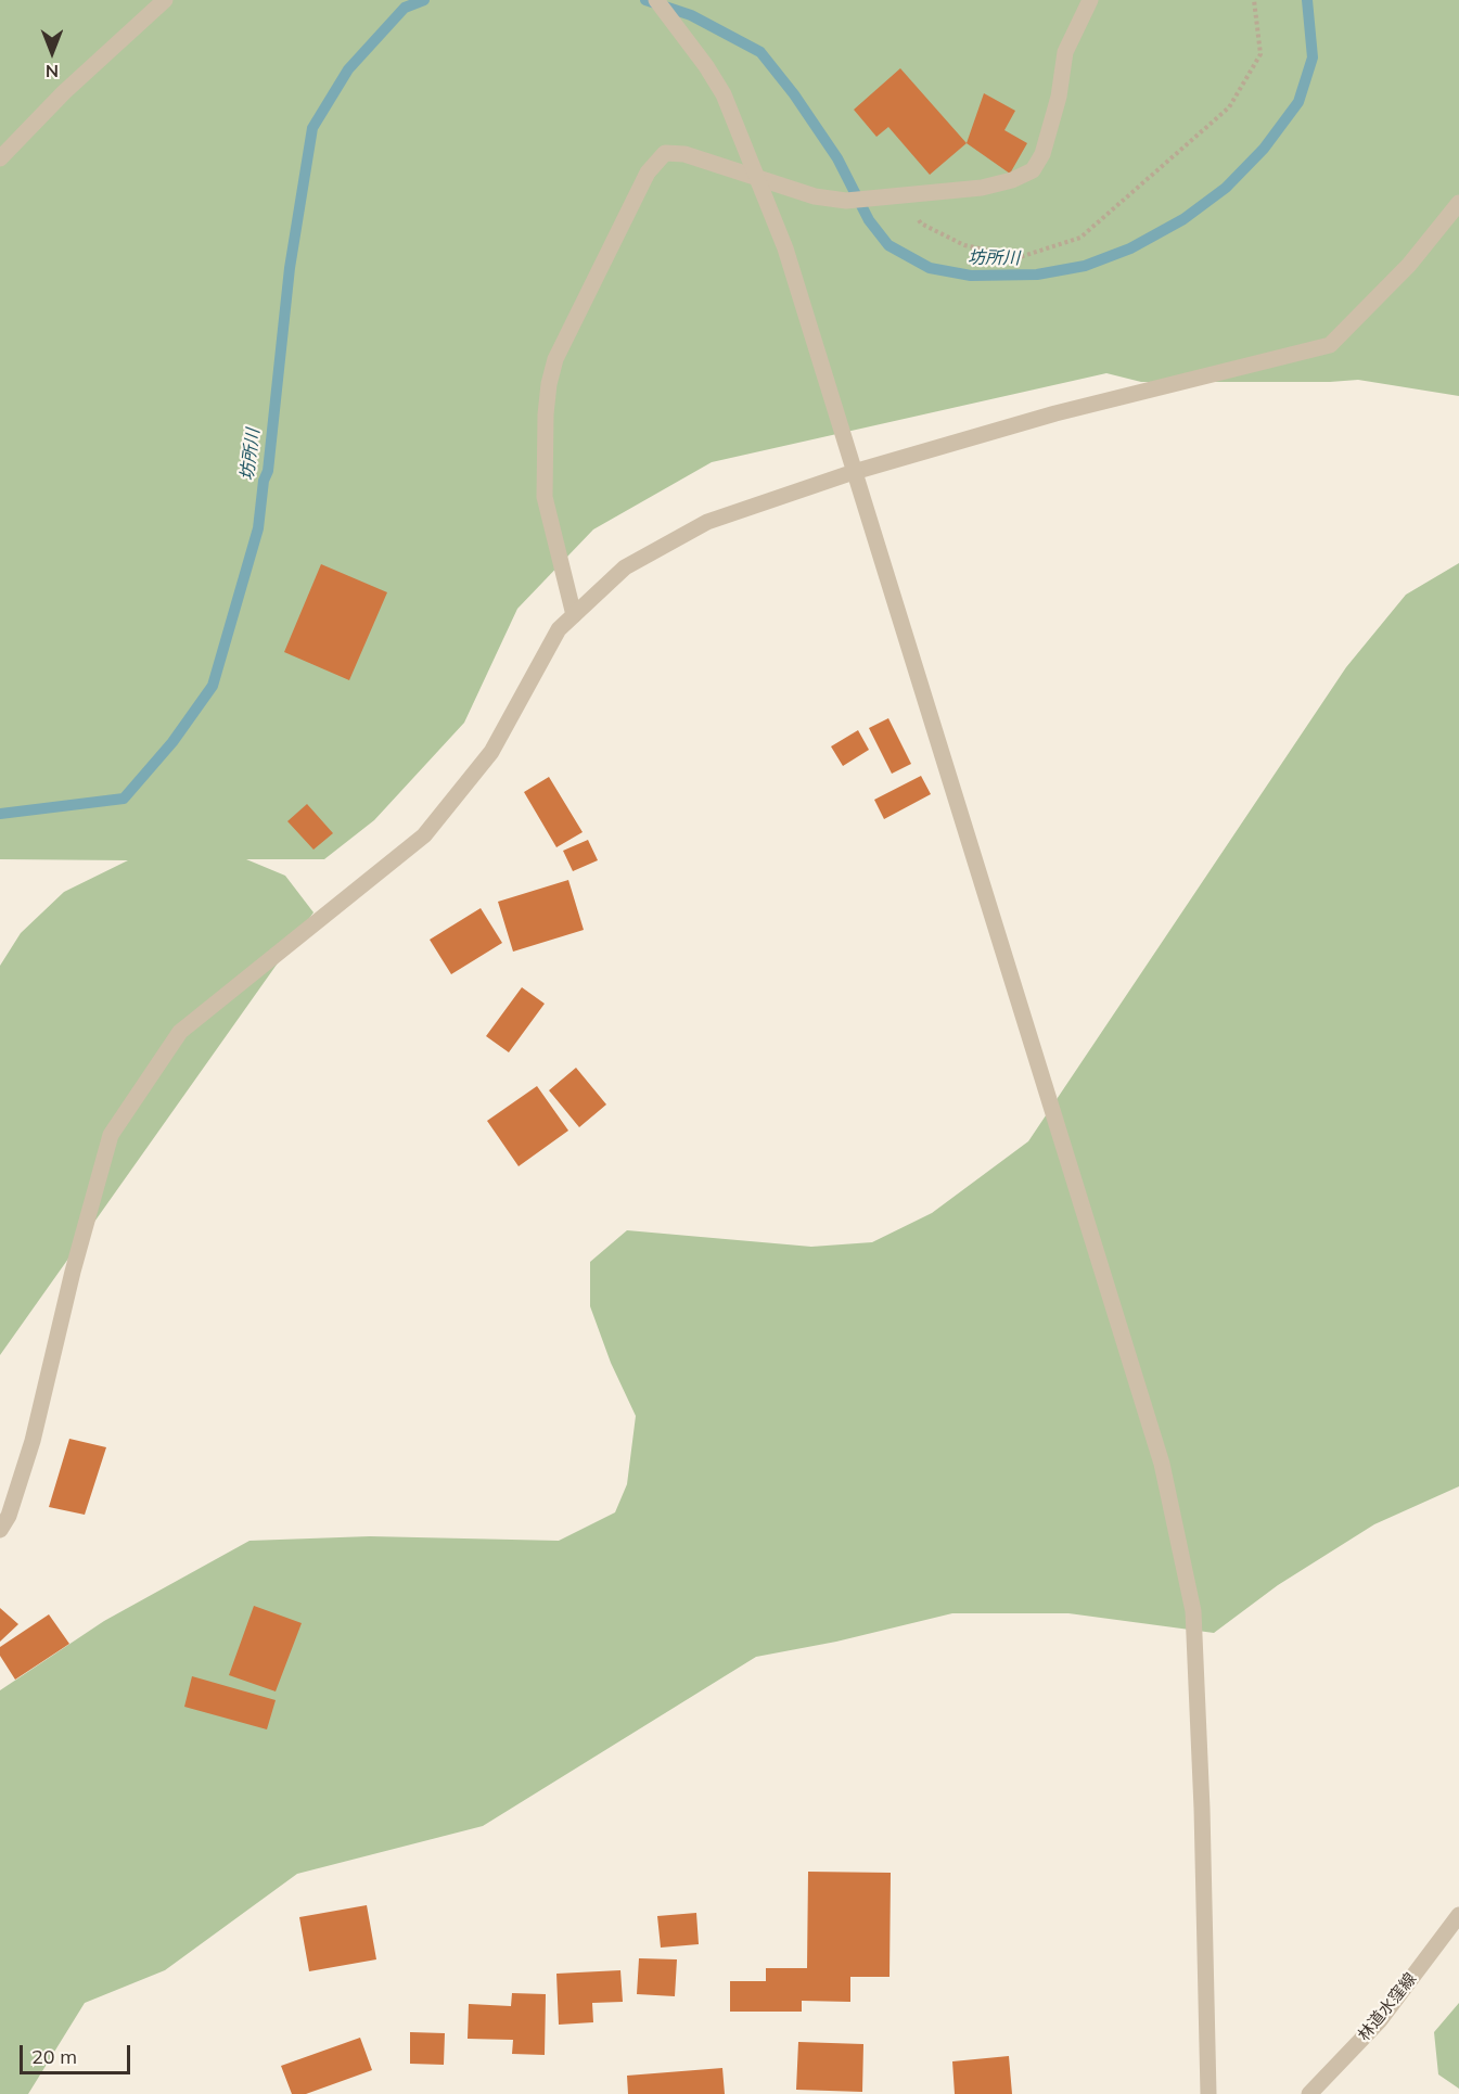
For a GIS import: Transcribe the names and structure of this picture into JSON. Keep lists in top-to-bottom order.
{
  "streets": {
    "street": ["林道水窪線"]
  },
  "water": ["坊所川"],
  "scale_bar": "20 m",
  "north": "bottom"
}
